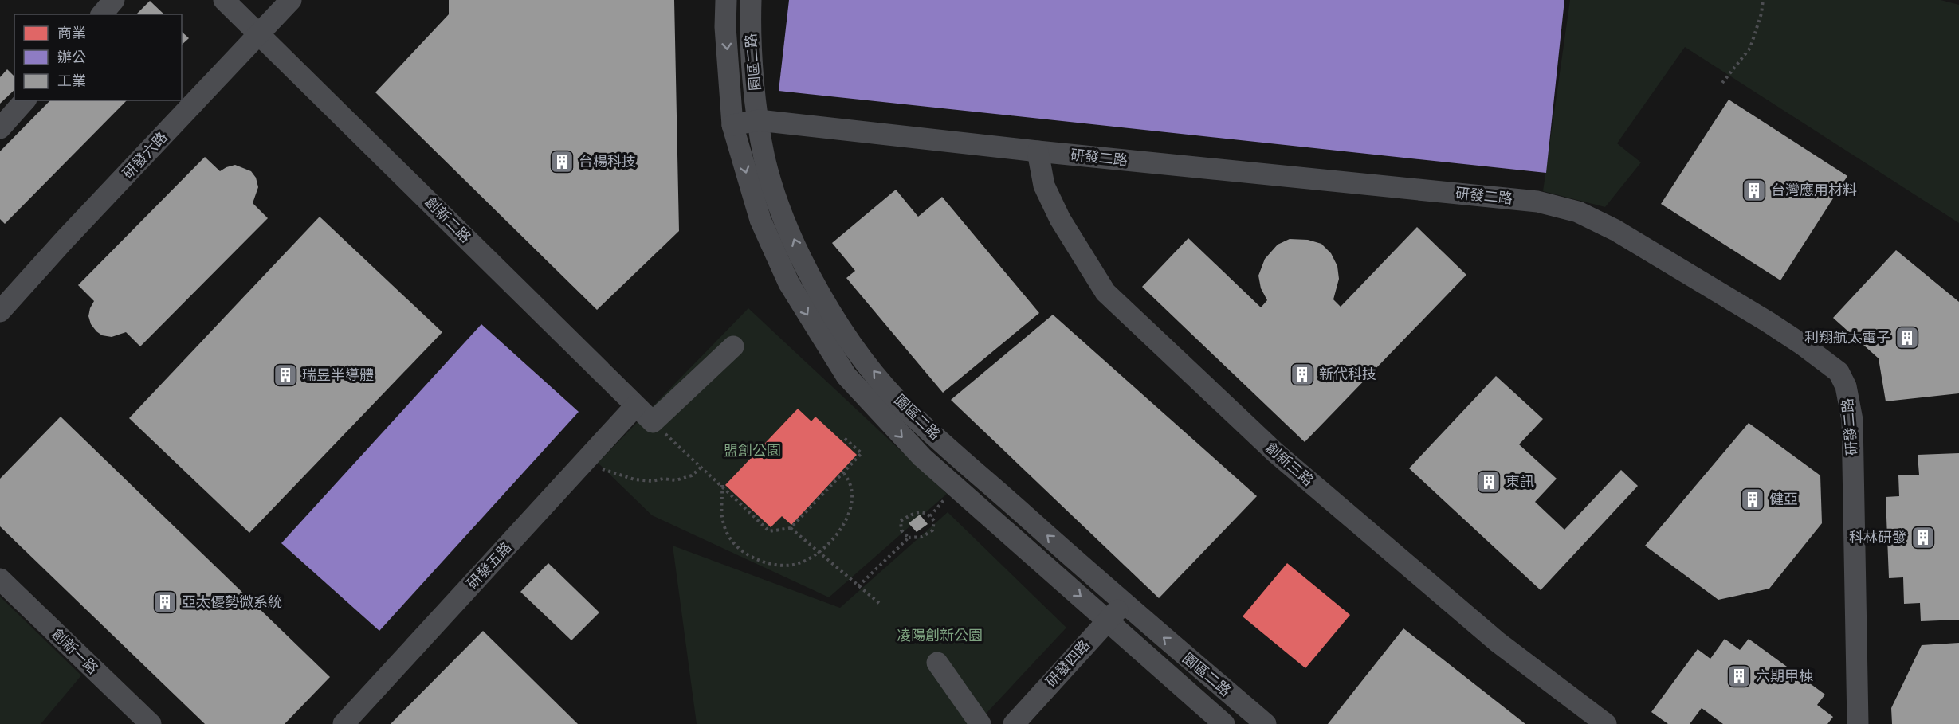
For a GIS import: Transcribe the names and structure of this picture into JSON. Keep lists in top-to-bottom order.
{
  "streets": {
    "street": [
      "園區二路",
      "研發六路",
      "研發二路",
      "創新二路",
      "創新三路",
      "研發五路",
      "創新一路",
      "研發四路"
    ]
  },
  "crossings": [
    ["園區二路", "研發二路"],
    ["園區二路", "研發四路"],
    ["研發六路", "創新二路"],
    ["研發二路", "創新三路"],
    ["創新二路", "研發五路"]
  ],
  "parks": ["盟創公園", "凌陽創新公園"],
  "places": {
    "building": [
      "台楊科技",
      "台灣應用材料",
      "利翔航太電子",
      "新代科技",
      "瑞昱半導體",
      "東訊",
      "健亞",
      "科林研發",
      "亞太優勢微系統",
      "六期甲棟"
    ]
  },
  "legend": ["商業", "辦公", "工業"]
}
